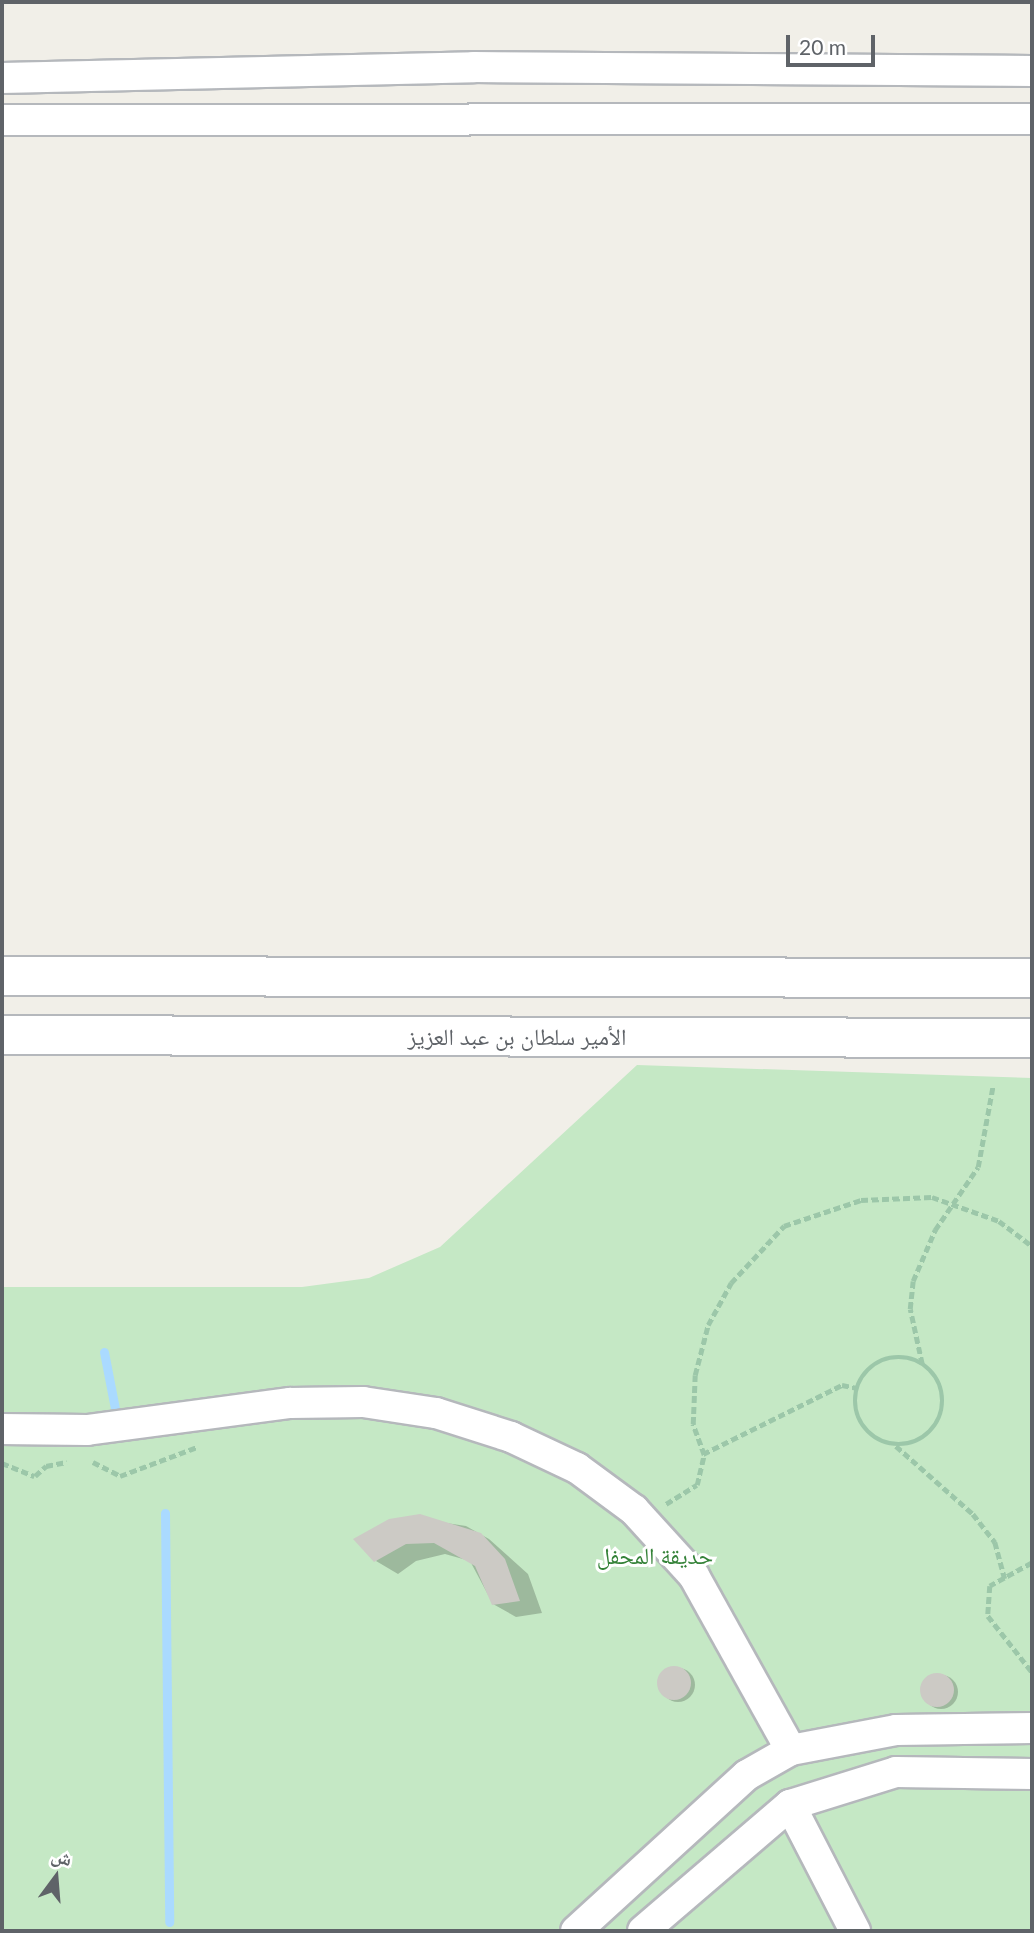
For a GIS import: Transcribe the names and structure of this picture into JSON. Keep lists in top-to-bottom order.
{
  "streets": {
    "street": ["الأمير سلطان بن عبد العزيز"]
  },
  "parks": ["حديقة المحفل"],
  "scale_bar": "20 m",
  "north": "top"
}
